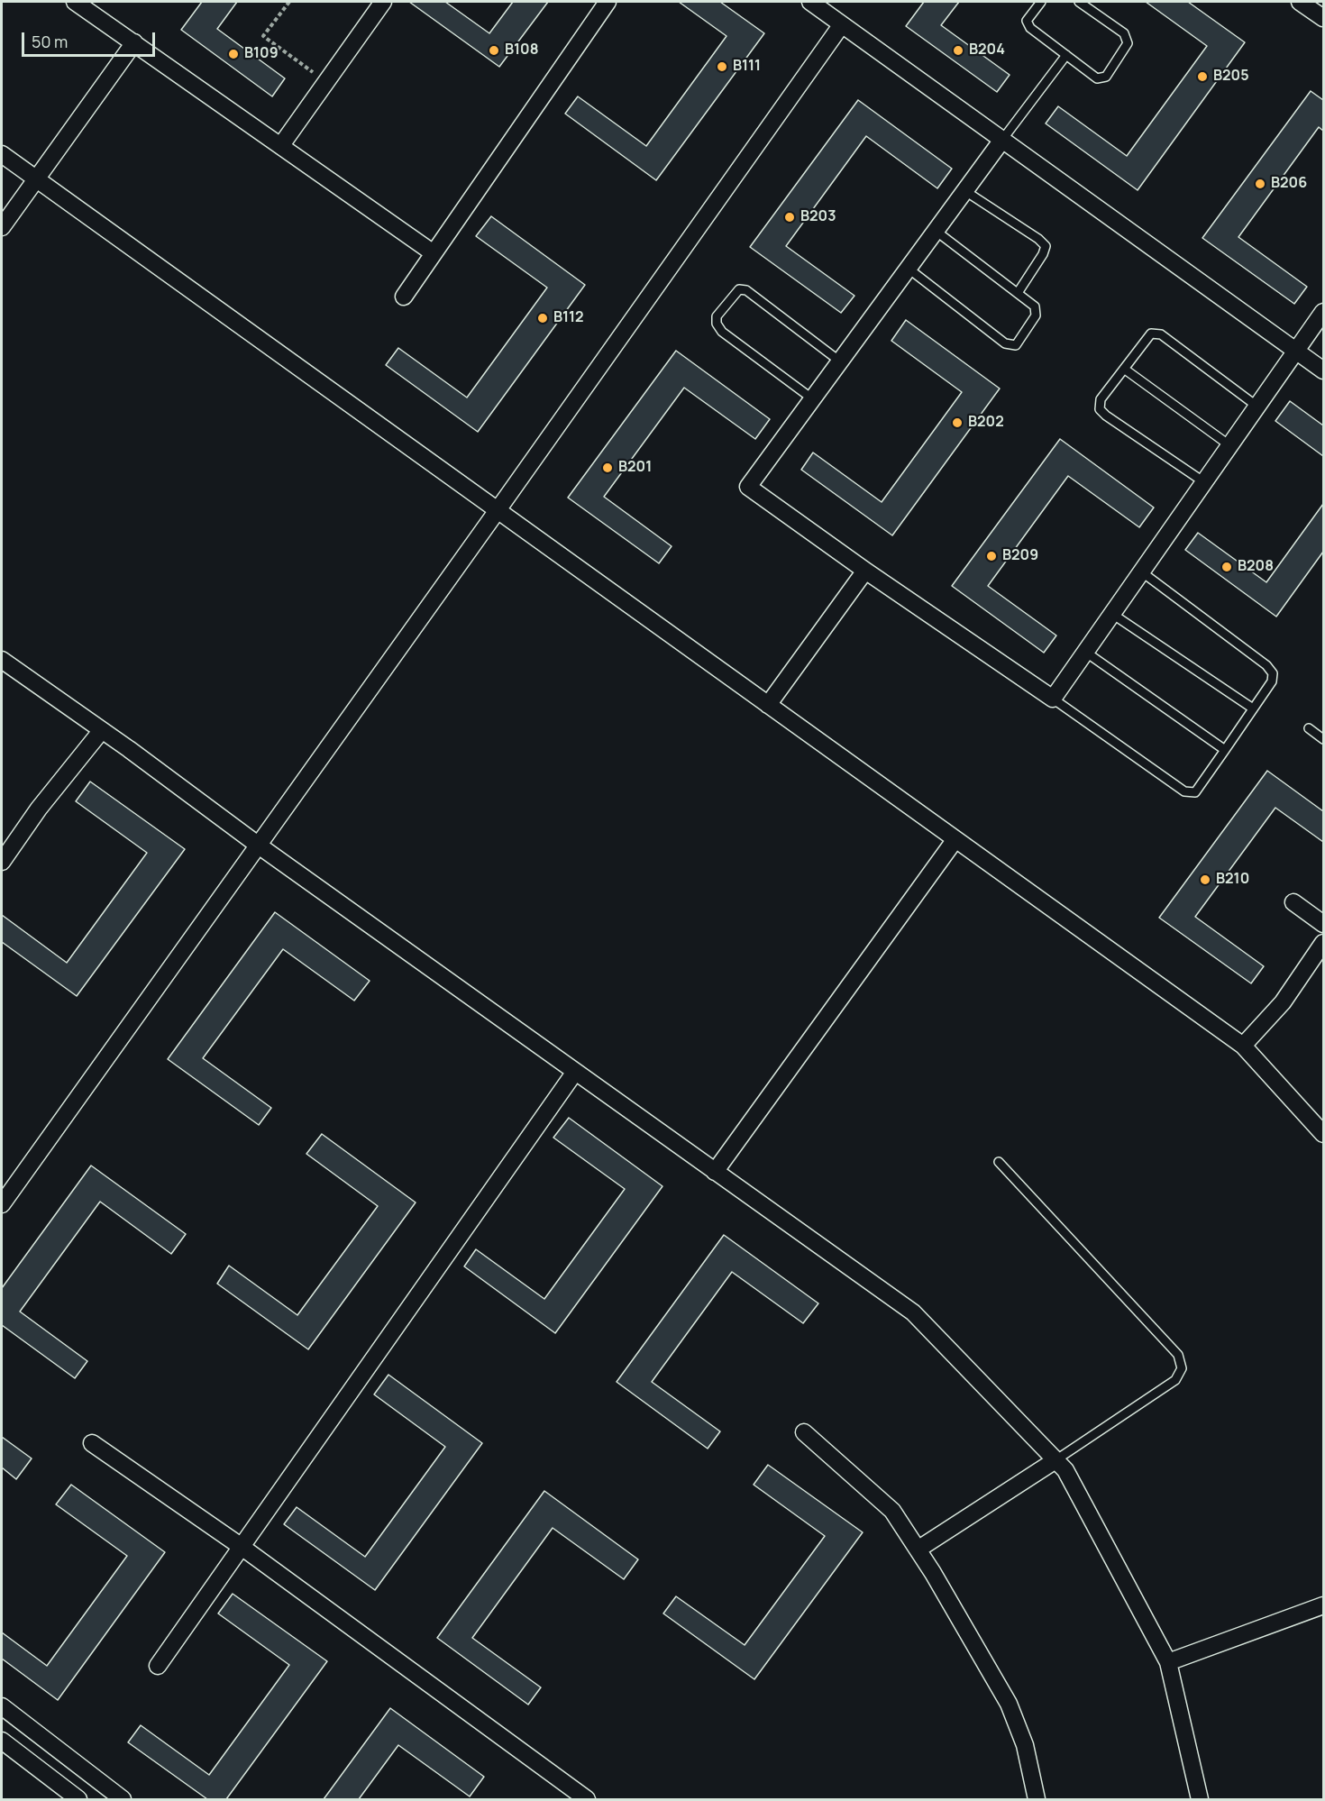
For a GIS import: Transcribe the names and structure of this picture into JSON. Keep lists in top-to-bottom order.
{
  "places": [
    "B108",
    "B204",
    "B109",
    "B111",
    "B205",
    "B206",
    "B203",
    "B112",
    "B202",
    "B201",
    "B209",
    "B208",
    "B210"
  ],
  "scale_bar": "50 m"
}
